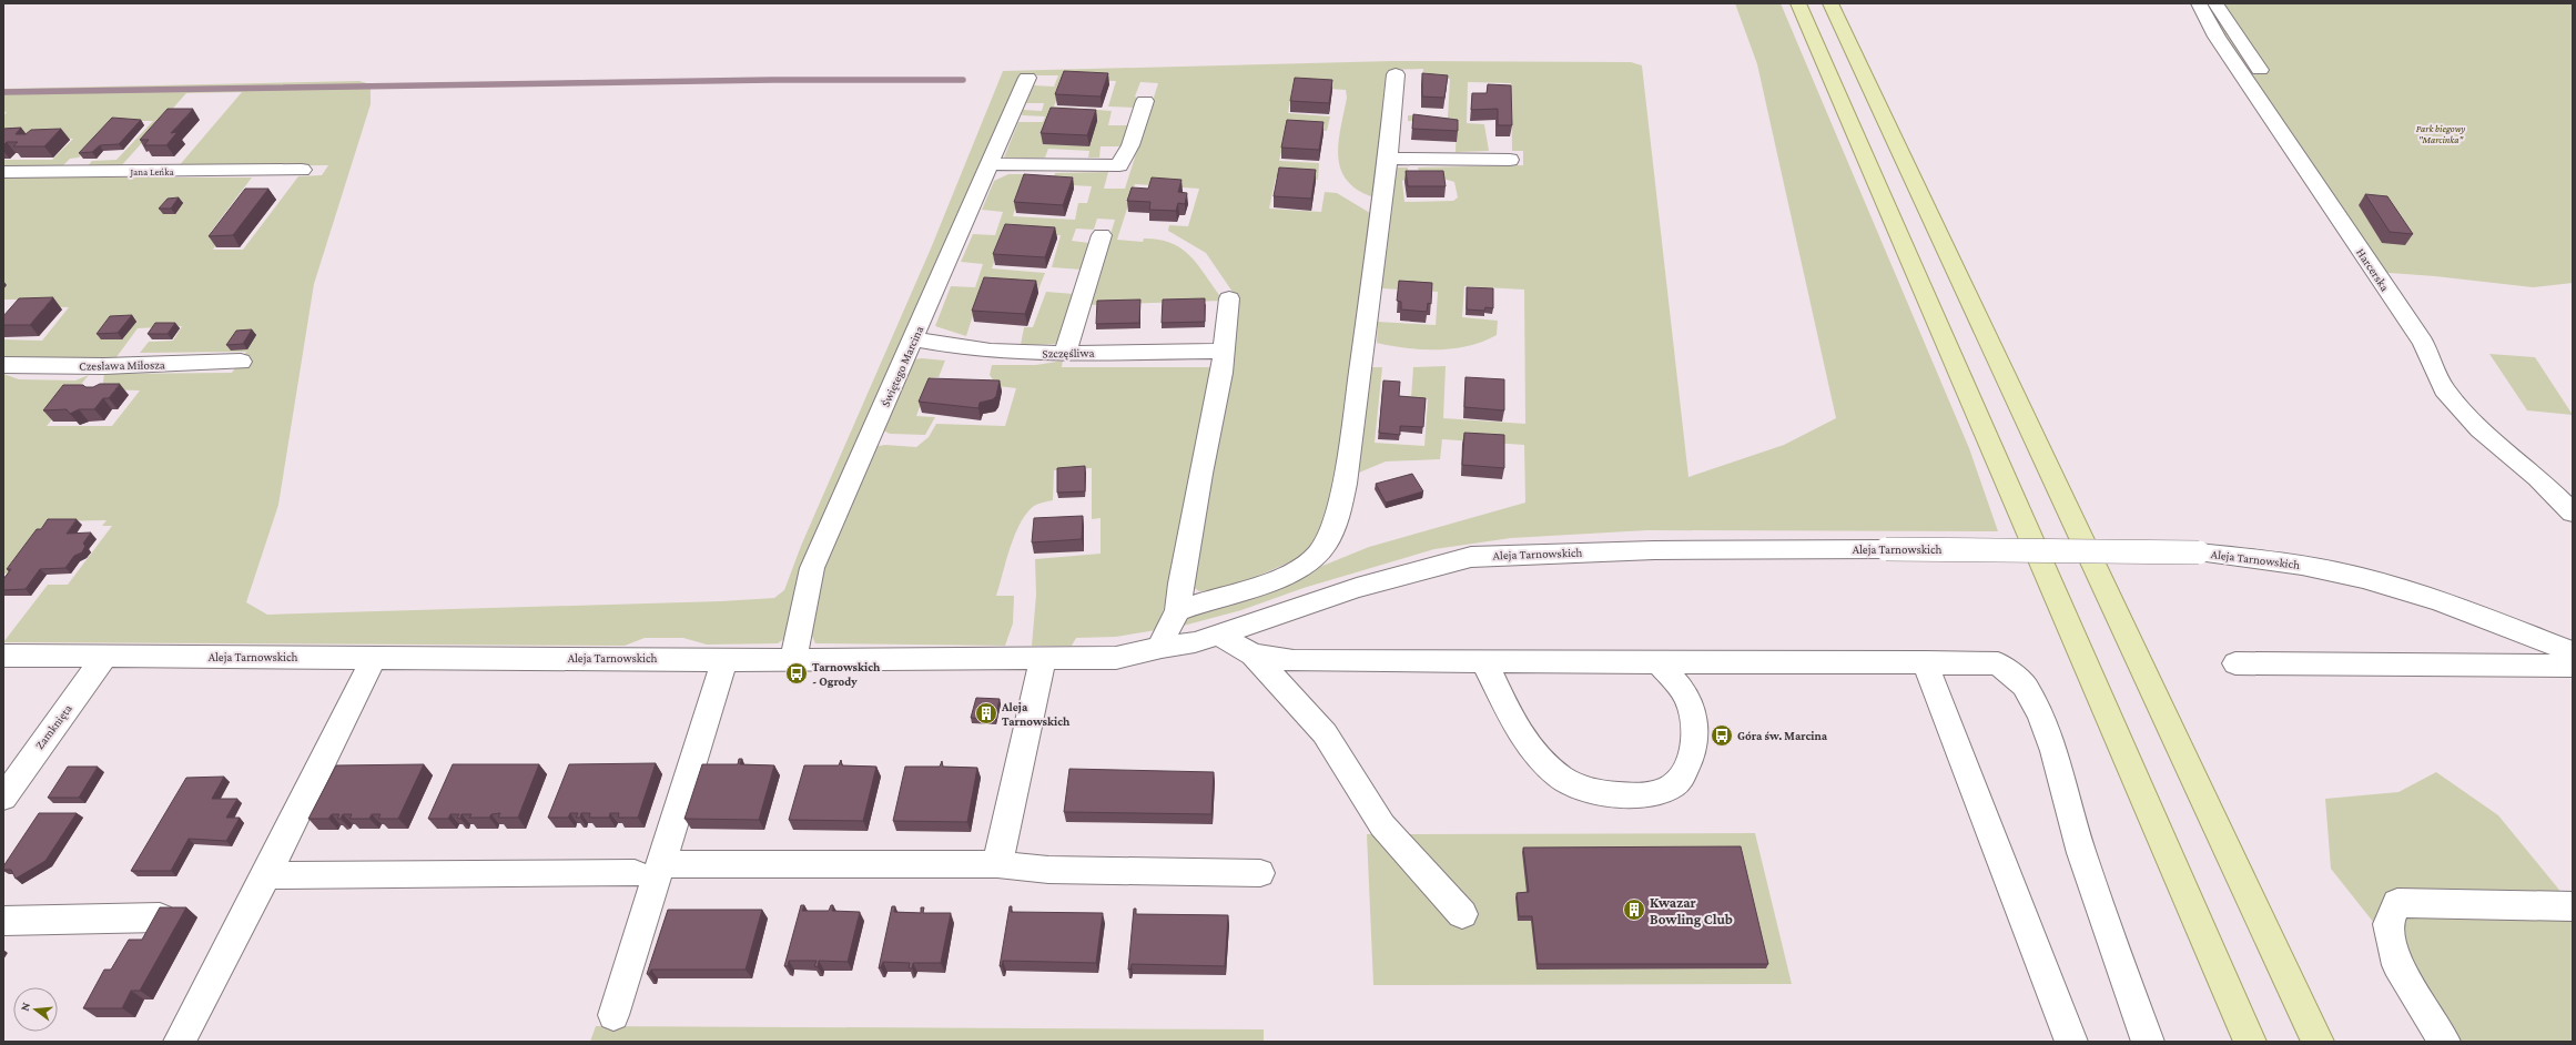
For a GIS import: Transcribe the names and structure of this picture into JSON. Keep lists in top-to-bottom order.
{
  "streets": {
    "street": [
      "Jana Leńka",
      "Harcerska",
      "Szczęśliwa",
      "Czesława Miłosza",
      "Świętego Marcina",
      "Aleja Tarnowskich",
      "Zamknięta"
    ]
  },
  "crossings": [
    ["Szczęśliwa", "Świętego Marcina"],
    ["Świętego Marcina", "Aleja Tarnowskich"],
    ["Aleja Tarnowskich", "Zamknięta"]
  ],
  "parks": ["Park biegowy \"Marcinka\""],
  "places": {
    "bus stop": ["Tarnowskich - Ogrody", "Góra św. Marcina"],
    "building": ["Aleja Tarnowskich", "Kwazar Bowling Club"]
  },
  "north": "left"
}
